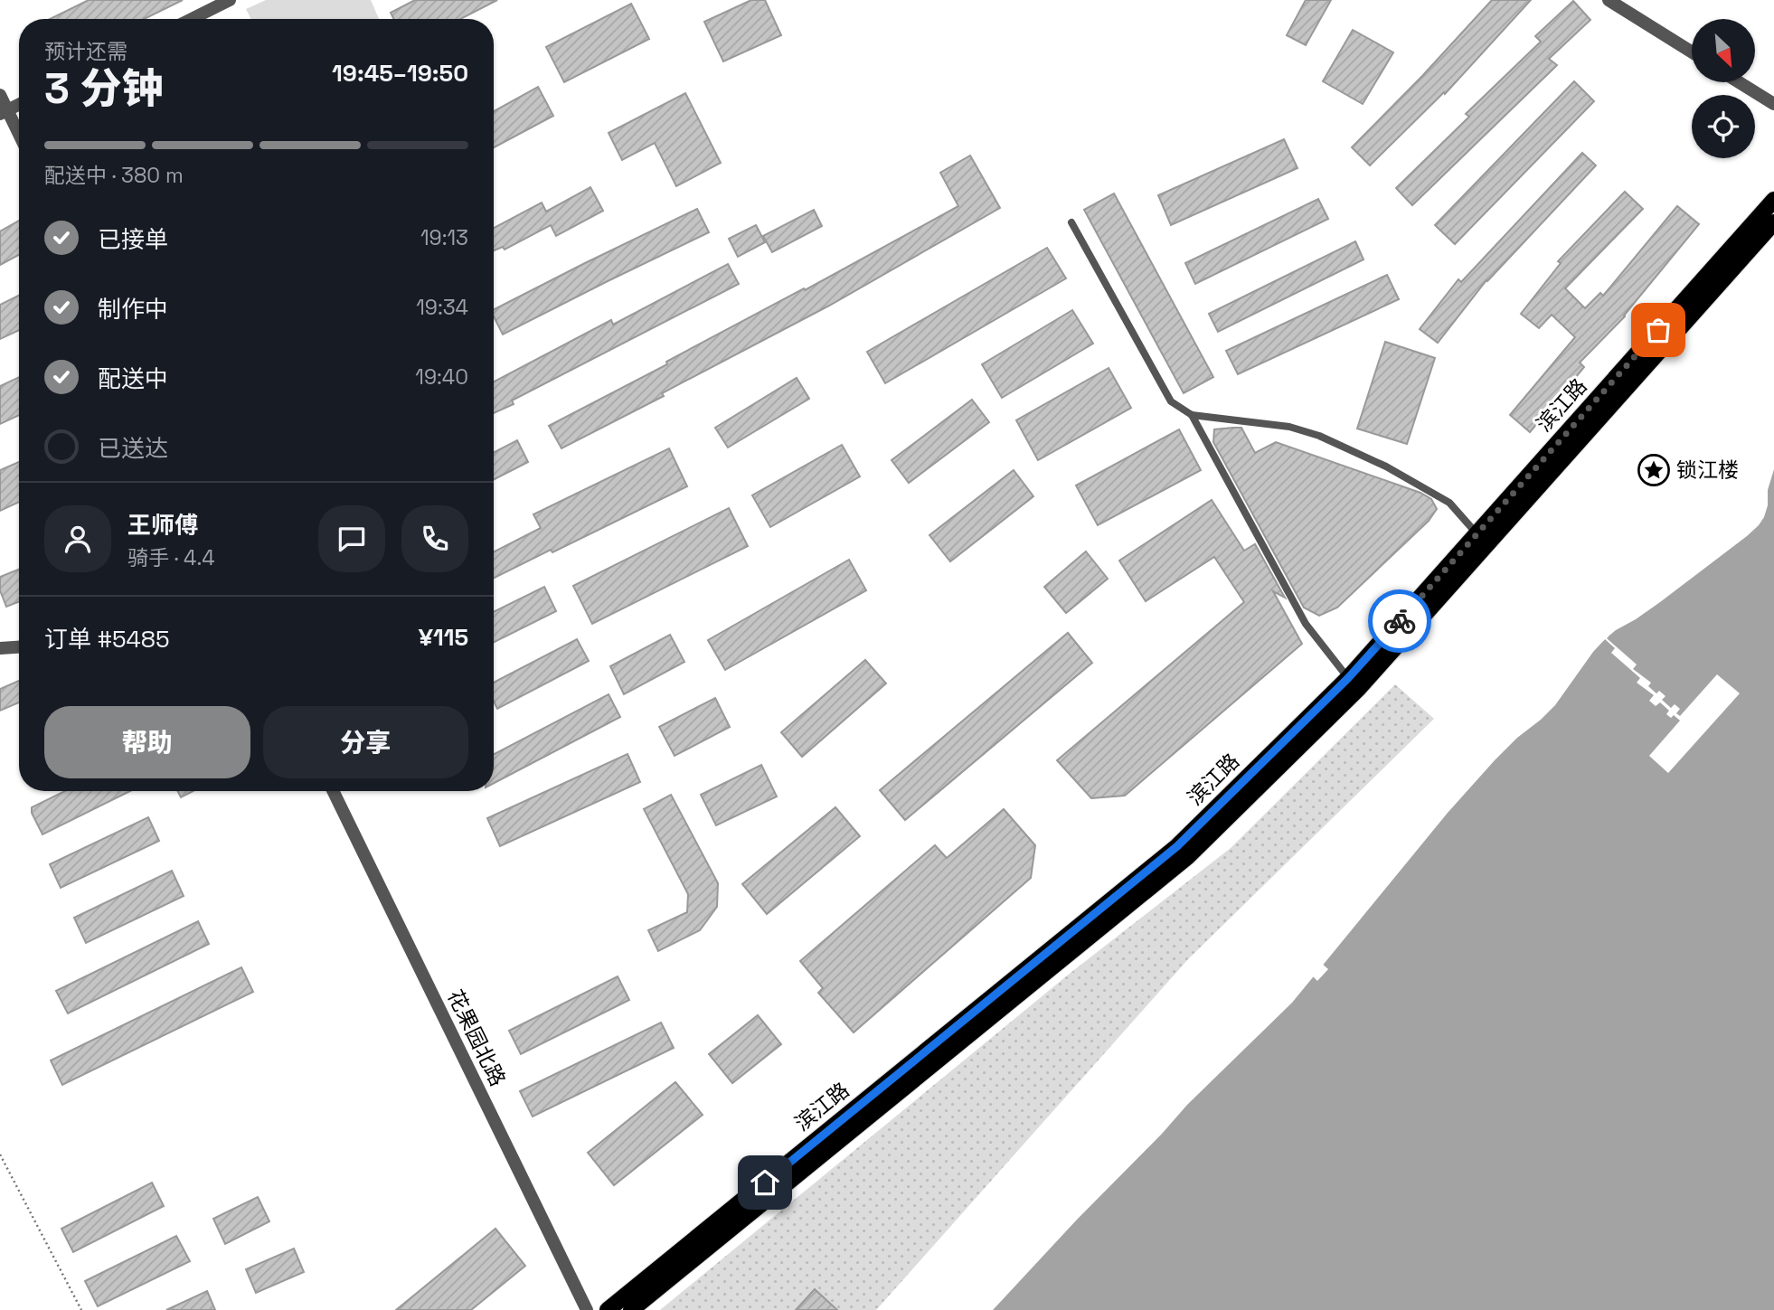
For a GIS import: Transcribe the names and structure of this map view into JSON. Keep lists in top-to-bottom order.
{
  "streets": {
    "main road": ["滨江路"],
    "street": ["花果园北路"]
  },
  "places": {
    "place": ["锁江楼"]
  },
  "north": "bottom right",
  "page": {
    "heading": ["3 分钟", "预计还需", "19:45–19:50"],
    "panel": [
      "王师傅",
      "骑手 · 4.4",
      "订单 #5485",
      "¥115"
    ],
    "bar": "配送中 · 380 m",
    "list": [
      ["已接单", "19:13"],
      ["制作中", "19:34"],
      ["配送中", "19:40"],
      "已送达"
    ],
    "buttons": ["帮助", "分享"]
  }
}
